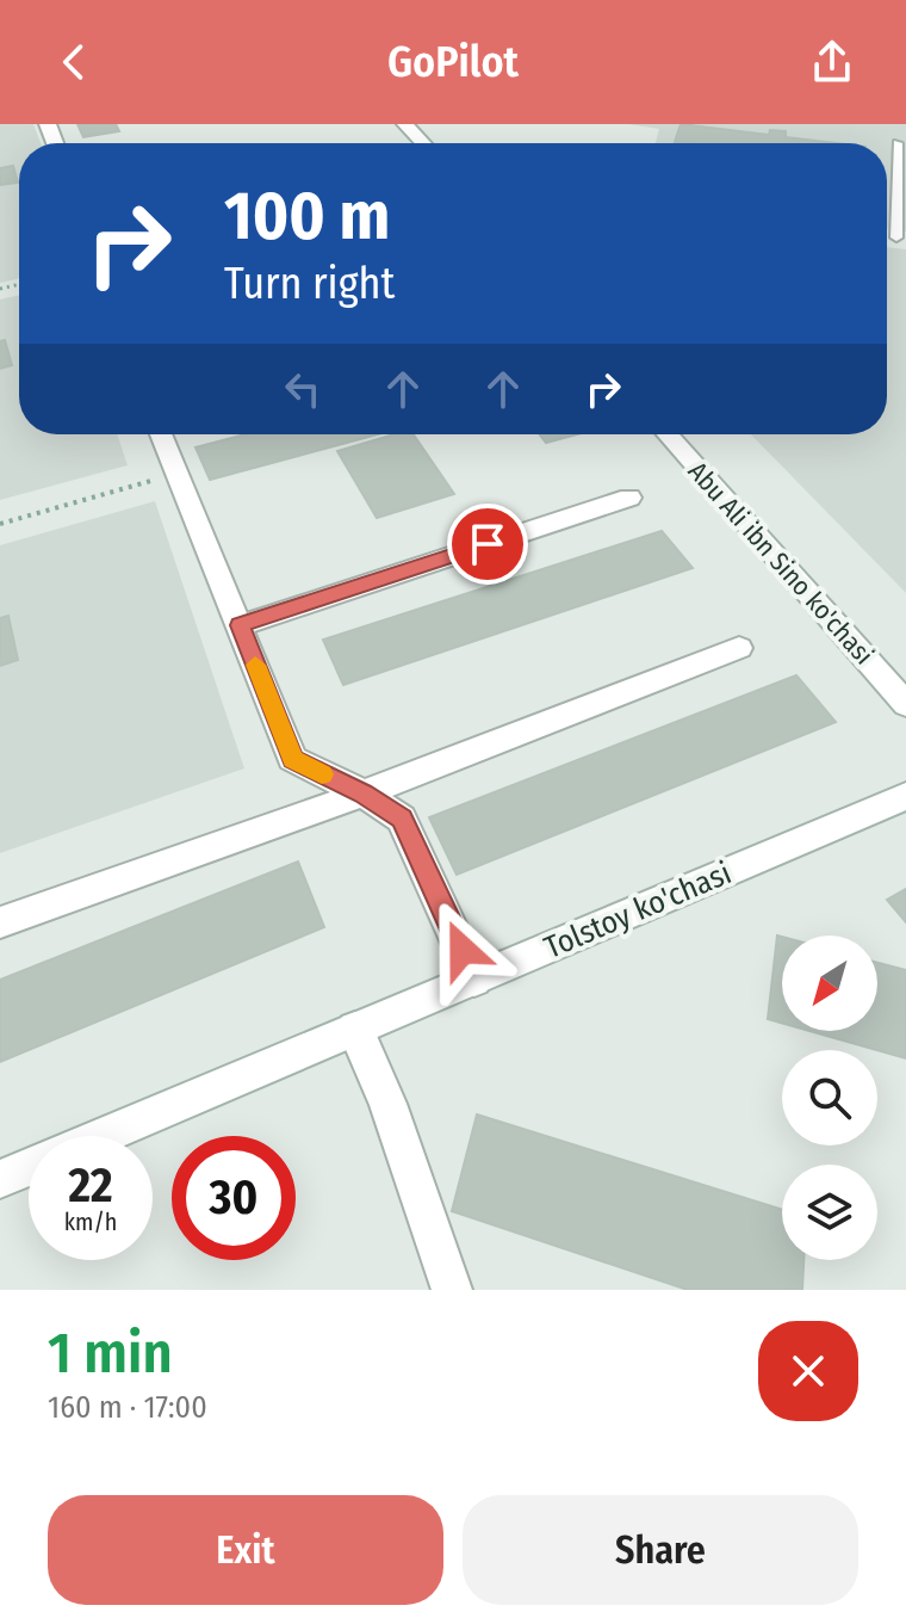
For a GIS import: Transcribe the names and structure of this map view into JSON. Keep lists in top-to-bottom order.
{
  "streets": {
    "street": ["Abu Ali ibn Sino ko'chasi", "Tolstoy ko'chasi"]
  },
  "north": "bottom left",
  "page": {
    "header": "GoPilot",
    "turn": ["100 m", "Turn right"],
    "speed": "22 km/h",
    "limit": "30",
    "heading": ["1 min", "160 m · 17:00"],
    "buttons": ["Exit", "Share"]
  }
}
